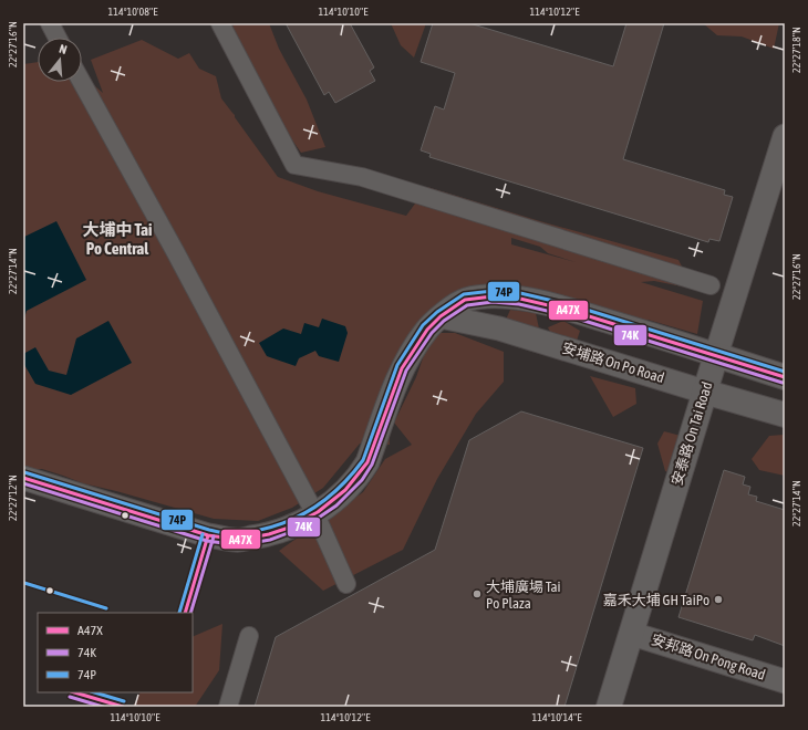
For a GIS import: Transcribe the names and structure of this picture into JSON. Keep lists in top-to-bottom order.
{
  "streets": {
    "street": ["安埔路 On Po Road", "安泰路 On Tai Road", "安邦路 On Pong Road"]
  },
  "crossings": [
    ["安埔路 On Po Road", "安泰路 On Tai Road"],
    ["安泰路 On Tai Road", "安邦路 On Pong Road"]
  ],
  "districts": ["大埔中 Tai Po Central"],
  "places": ["大埔廣場 Tai Po Plaza", "嘉禾大埔 GH TaiPo"],
  "lines": ["transit line 74P", "transit line A47X", "transit line 74K"],
  "legend": ["A47X", "74K", "74P"],
  "north": "top",
  "coordinates": [
    "114°10'08\"E",
    "114°10'10\"E",
    "114°10'12\"E",
    "22°27'16\"N",
    "22°27'18\"N",
    "22°27'14\"N",
    "22°27'12\"N",
    "114°10'14\"E"
  ]
}
